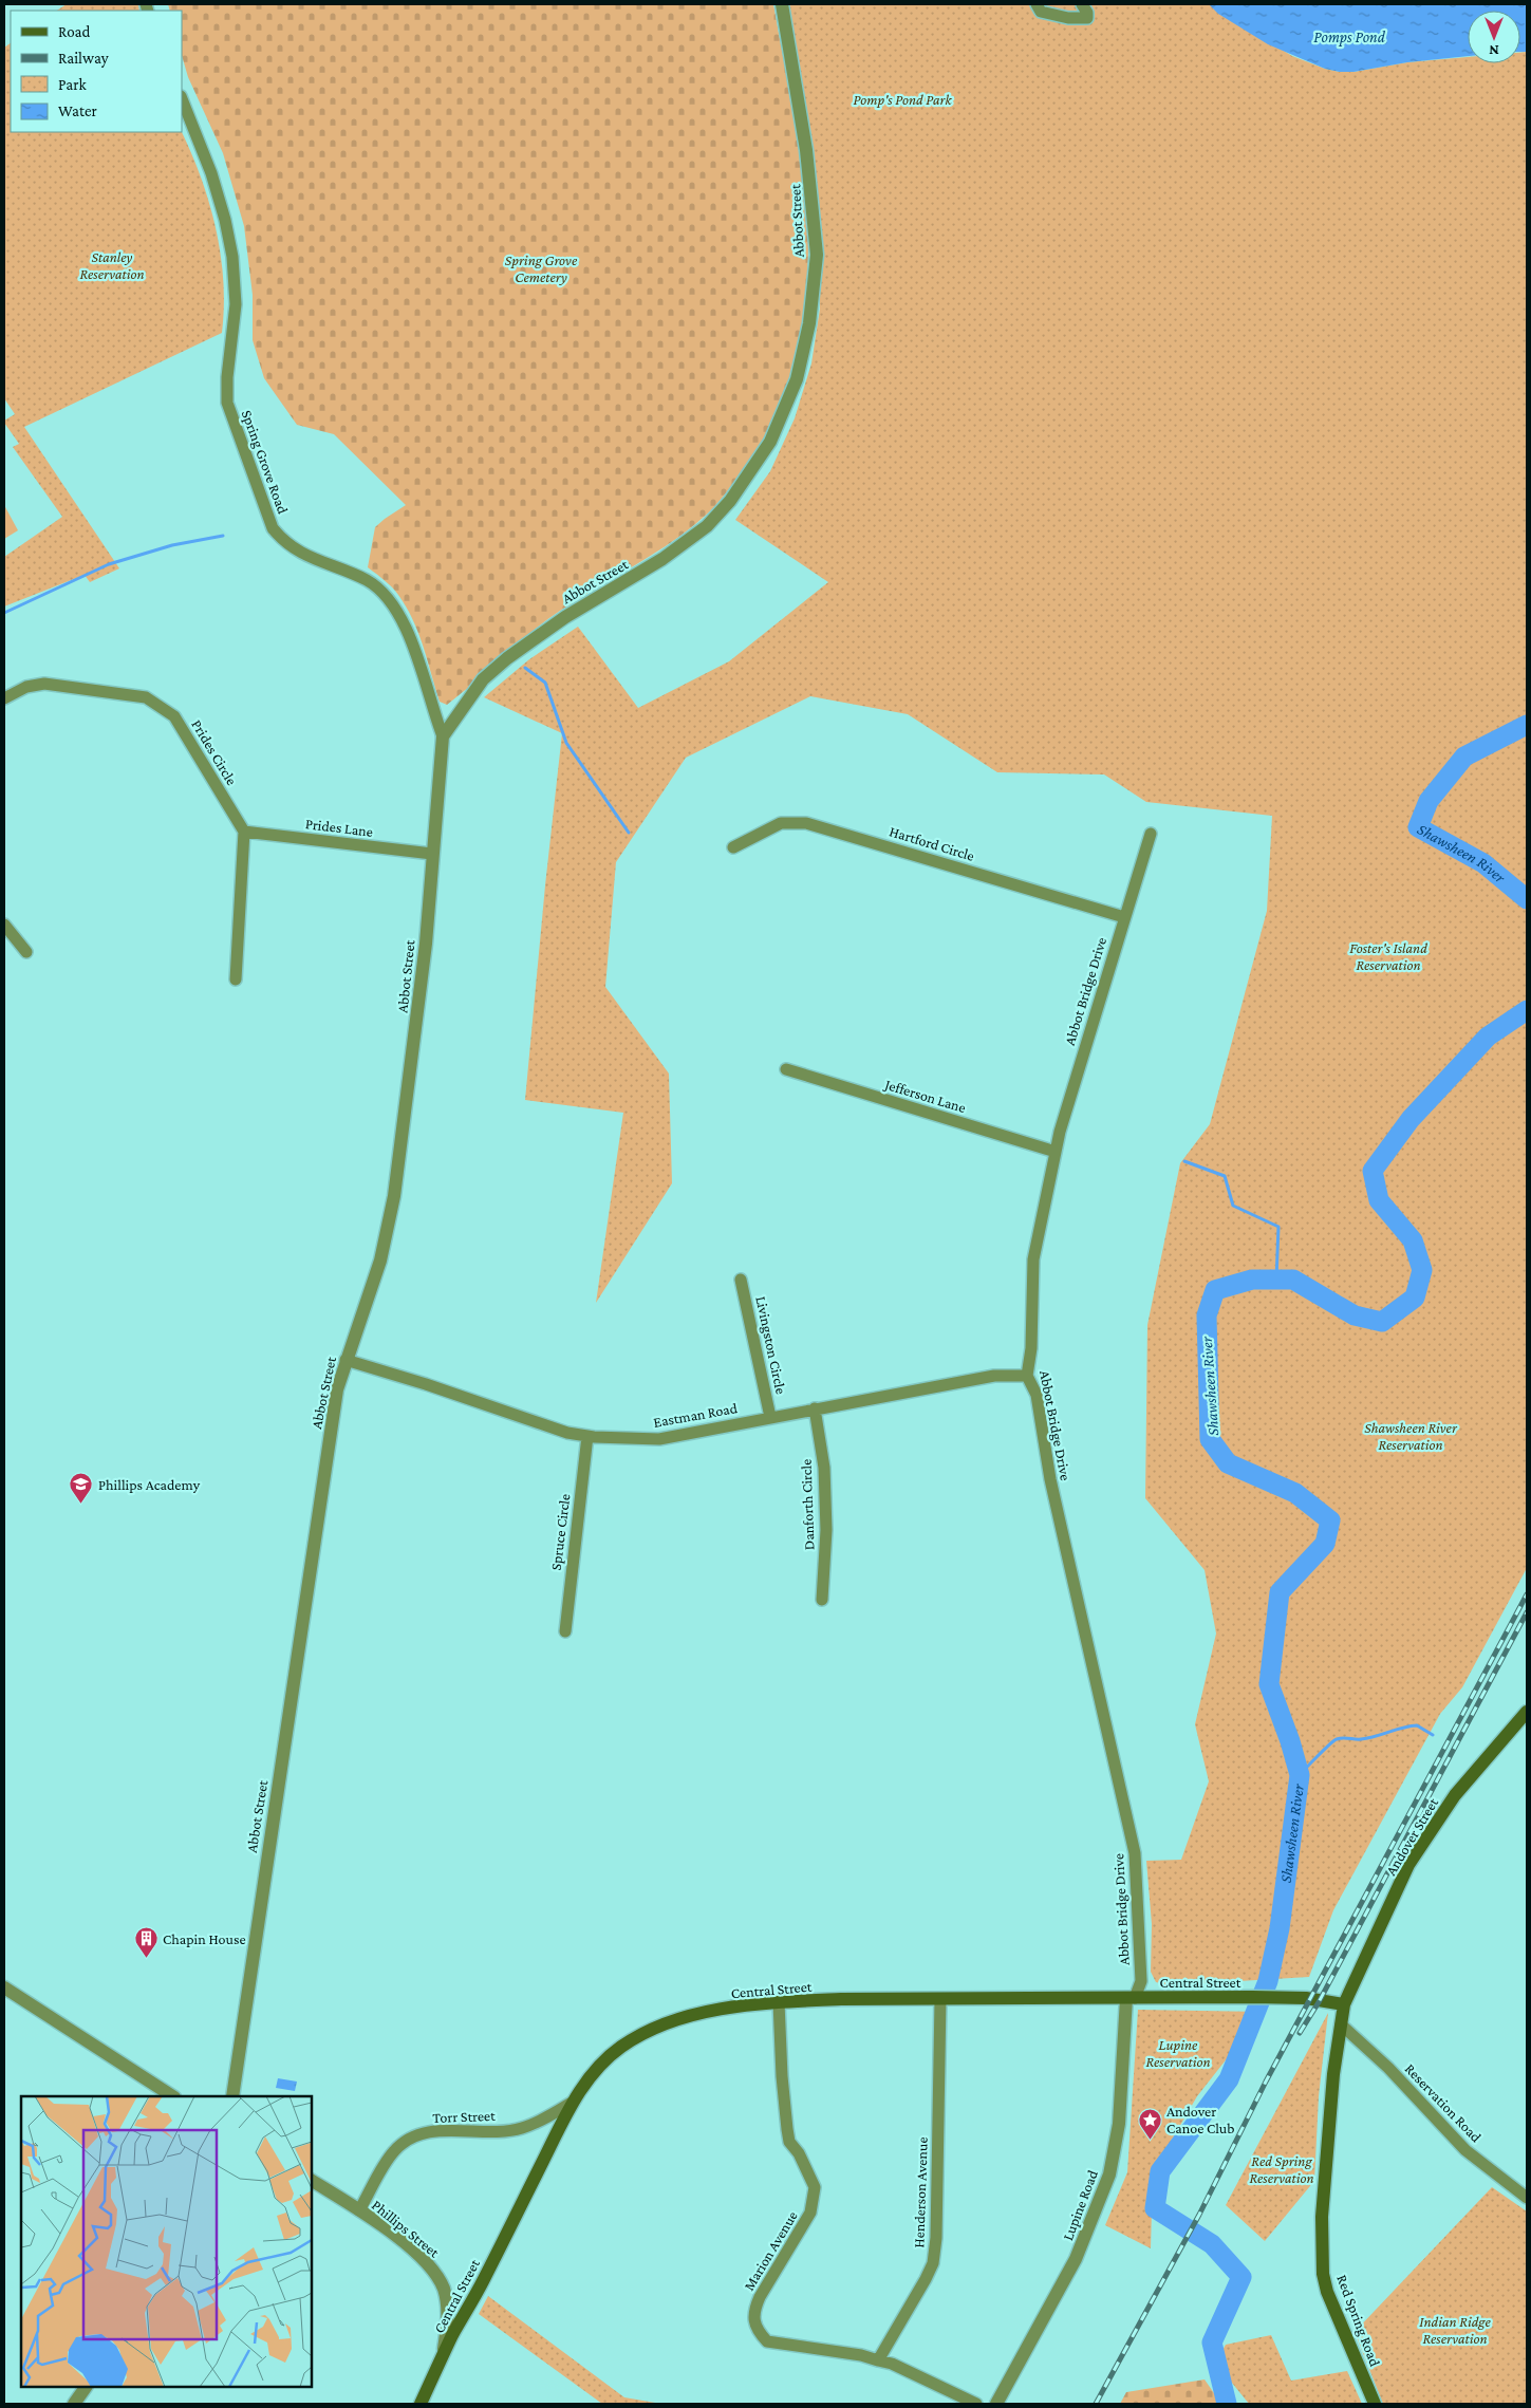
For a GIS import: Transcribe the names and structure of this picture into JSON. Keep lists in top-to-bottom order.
{
  "streets": {
    "main road": ["Andover Street", "Central Street", "Red Spring Road"],
    "street": [
      "Abbot Street",
      "Spring Grove Road",
      "Prides Circle",
      "Prides Lane",
      "Hartford Circle",
      "Abbot Bridge Drive",
      "Jefferson Lane",
      "Livingston Circle",
      "Eastman Road",
      "Danforth Circle",
      "Spruce Circle",
      "Reservation Road",
      "Torr Street",
      "Henderson Avenue",
      "Lupine Road",
      "Phillips Street",
      "Marion Avenue"
    ]
  },
  "crossings": [
    ["Abbot Street", "Spring Grove Road"],
    ["Abbot Street", "Prides Lane"],
    ["Abbot Street", "Eastman Road"],
    ["Prides Circle", "Prides Lane"],
    ["Hartford Circle", "Abbot Bridge Drive"],
    ["Abbot Bridge Drive", "Jefferson Lane"],
    ["Abbot Bridge Drive", "Eastman Road"],
    ["Abbot Bridge Drive", "Central Street"],
    ["Abbot Bridge Drive", "Lupine Road"],
    ["Livingston Circle", "Eastman Road"],
    ["Eastman Road", "Danforth Circle"],
    ["Eastman Road", "Spruce Circle"],
    ["Andover Street", "Central Street"],
    ["Andover Street", "Reservation Road"],
    ["Andover Street", "Red Spring Road"],
    ["Central Street", "Torr Street"],
    ["Central Street", "Henderson Avenue"],
    ["Central Street", "Lupine Road"],
    ["Central Street", "Phillips Street"],
    ["Central Street", "Marion Avenue"],
    ["Reservation Road", "Red Spring Road"],
    ["Torr Street", "Phillips Street"],
    ["Henderson Avenue", "Marion Avenue"]
  ],
  "water": ["Pomps Pond", "Shawsheen River"],
  "parks": [
    "Pomp's Pond Park",
    "Stanley Reservation",
    "Spring Grove Cemetery",
    "Foster's Island Reservation",
    "Shawsheen River Reservation",
    "Lupine Reservation",
    "Red Spring Reservation",
    "Indian Ridge Reservation"
  ],
  "places": {
    "school or university": ["Phillips Academy"],
    "building": ["Chapin House"],
    "place": ["Andover Canoe Club"]
  },
  "legend": [
    "Road",
    "Railway",
    "Park",
    "Water"
  ],
  "north": "bottom"
}
